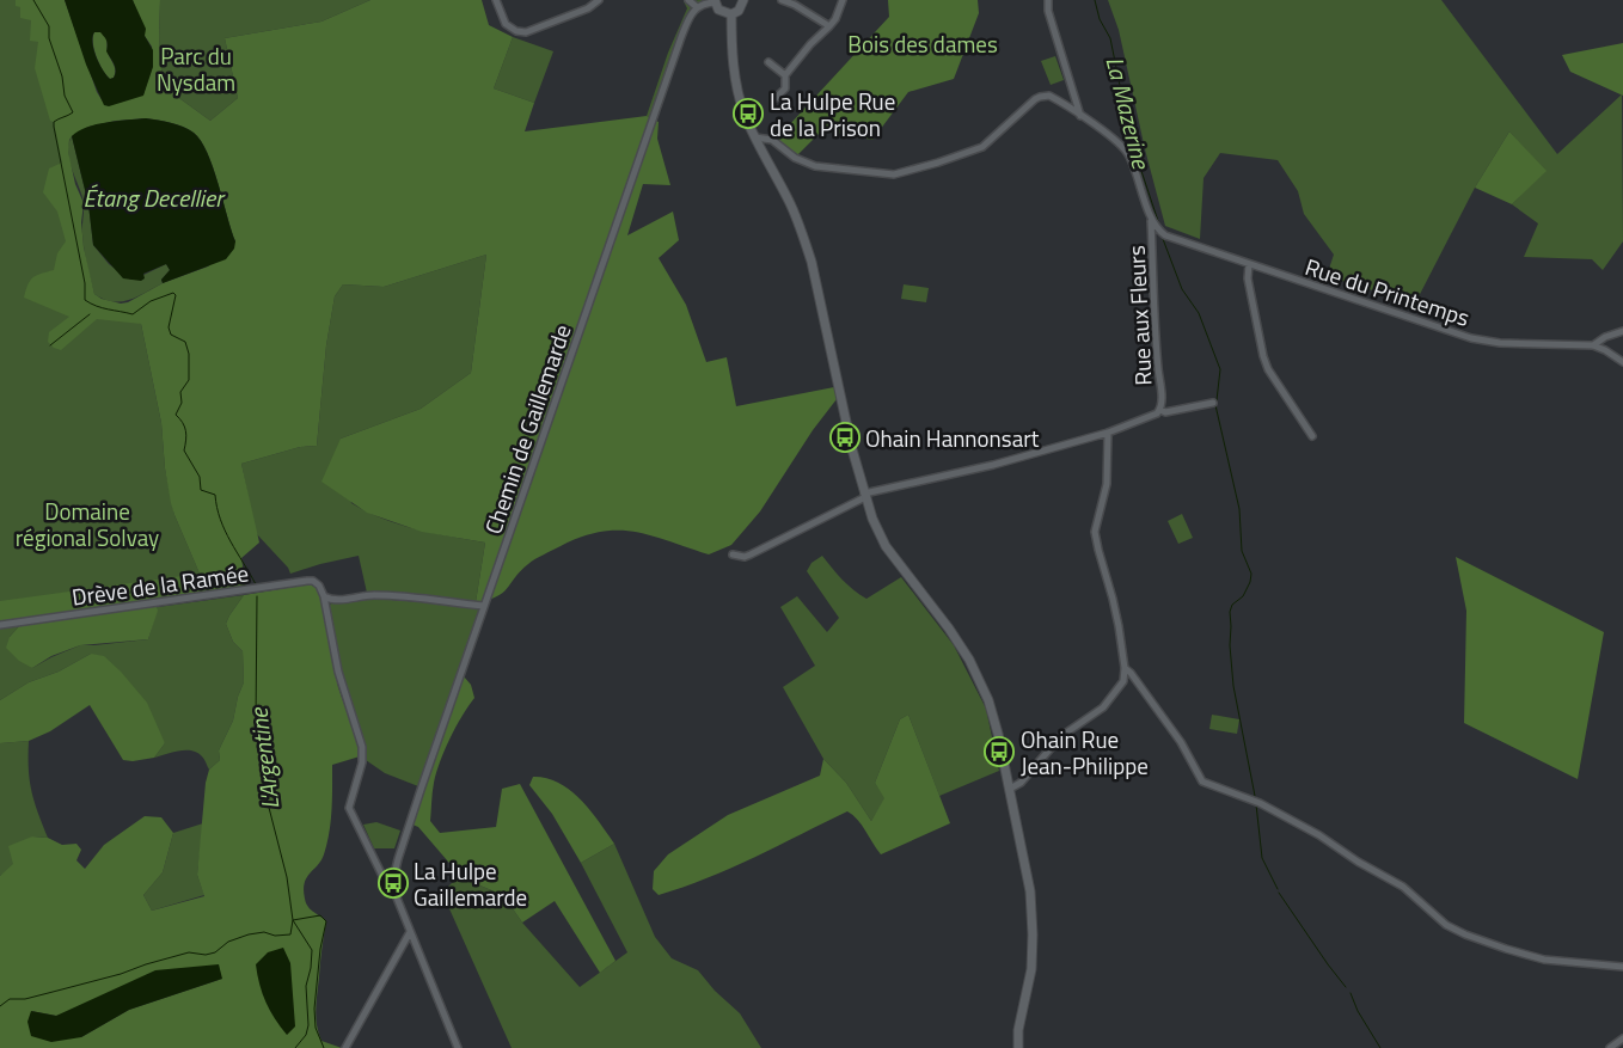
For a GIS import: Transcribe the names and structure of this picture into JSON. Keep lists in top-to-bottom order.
{
  "streets": {
    "street": [
      "Rue du Printemps",
      "Rue aux Fleurs",
      "Chemin de Gaillemarde",
      "Drève de la Ramée"
    ]
  },
  "crossings": [
    ["Rue du Printemps", "Rue aux Fleurs"],
    ["Chemin de Gaillemarde", "Drève de la Ramée"]
  ],
  "water": ["La Mazerine", "Étang Decellier", "L'Argentine"],
  "parks": ["Bois des dames", "Parc du Nysdam", "Domaine régional Solvay"],
  "places": {
    "bus stop": [
      "La Hulpe Rue de la Prison",
      "Ohain Hannonsart",
      "Ohain Rue Jean-Philippe",
      "La Hulpe Gaillemarde"
    ]
  }
}
